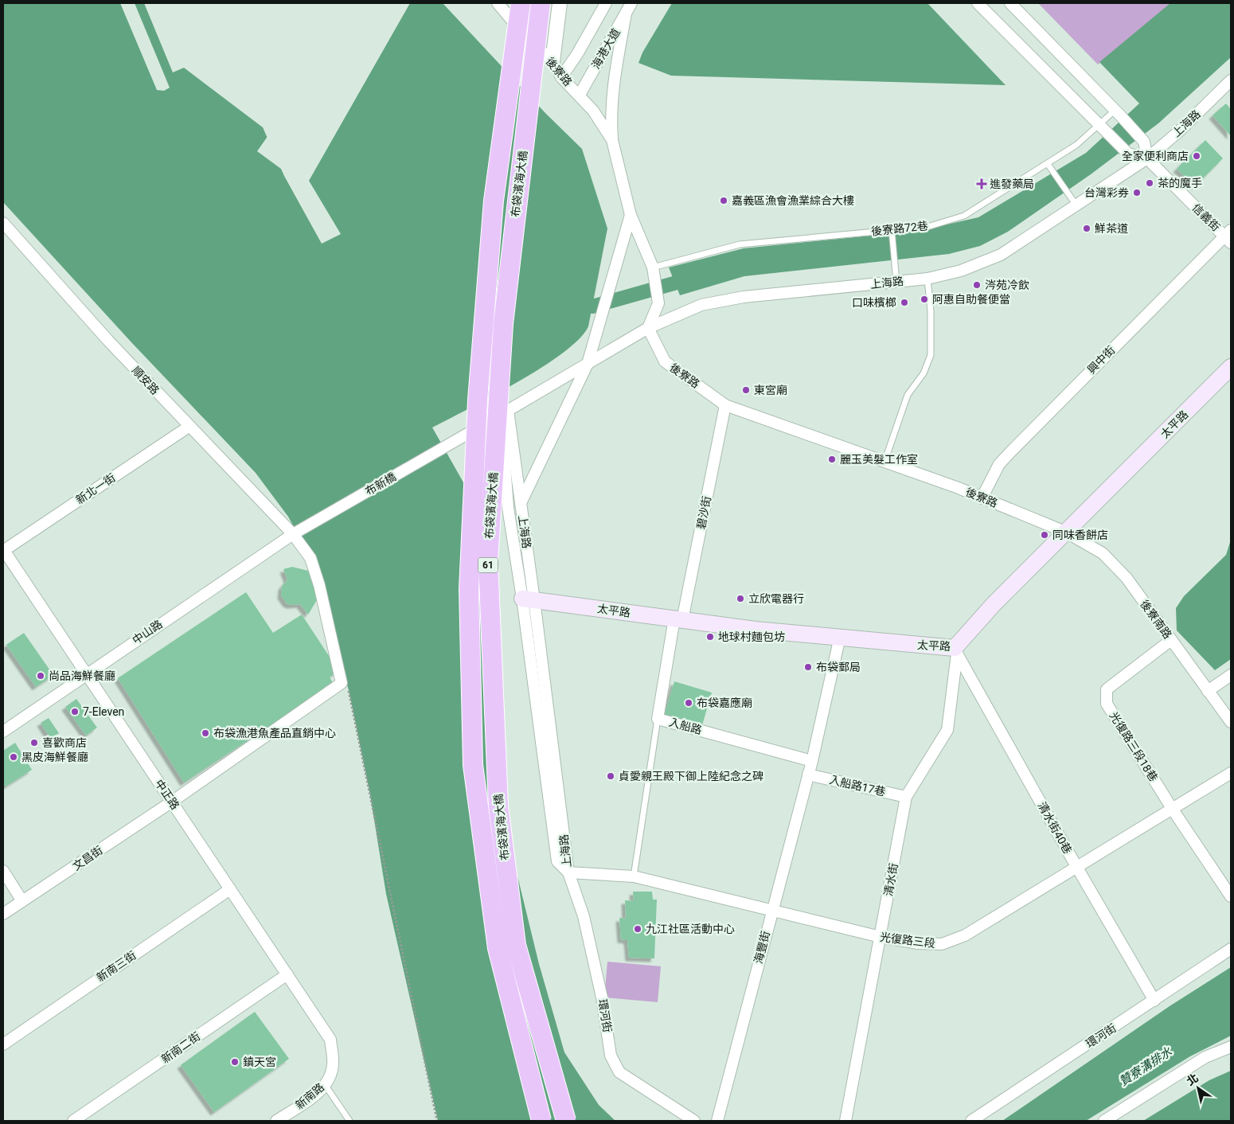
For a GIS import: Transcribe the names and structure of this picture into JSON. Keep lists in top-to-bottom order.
{
  "streets": {
    "highway": ["布袋濱海大橋", "61"],
    "main road": ["太平路"],
    "street": [
      "海港大道",
      "後寮路",
      "上海路",
      "信義街",
      "興中街",
      "順安路",
      "布新橋",
      "新北一街",
      "碧沙街",
      "後寮南路",
      "中山路",
      "入船路",
      "光復路三段18巷",
      "入船路17巷",
      "中正路",
      "清水街40巷",
      "文昌街",
      "清水街",
      "光復路三段",
      "海豐街",
      "新南三街",
      "環河街",
      "新南二街",
      "新南路"
    ],
    "lane": ["後寮路72巷"]
  },
  "crossings": [
    ["海港大道", "後寮路"],
    ["後寮路", "上海路"],
    ["後寮路", "後寮路72巷"],
    ["後寮路", "興中街"],
    ["後寮路", "太平路"],
    ["後寮路", "碧沙街"],
    ["後寮路", "後寮南路"],
    ["上海路", "信義街"],
    ["上海路", "太平路"],
    ["上海路", "布新橋"],
    ["上海路", "光復路三段"],
    ["上海路", "環河街"],
    ["信義街", "興中街"],
    ["順安路", "布新橋"],
    ["順安路", "新北一街"],
    ["順安路", "中山路"],
    ["順安路", "文昌街"],
    ["太平路", "碧沙街"],
    ["太平路", "後寮南路"],
    ["太平路", "入船路"],
    ["太平路", "清水街40巷"],
    ["太平路", "清水街"],
    ["布新橋", "中山路"],
    ["新北一街", "中正路"],
    ["碧沙街", "入船路"],
    ["後寮南路", "光復路三段18巷"],
    ["中山路", "中正路"],
    ["光復路三段18巷", "光復路三段"],
    ["入船路17巷", "清水街"],
    ["入船路17巷", "海豐街"],
    ["中正路", "文昌街"],
    ["中正路", "新南三街"],
    ["中正路", "新南二街"],
    ["中正路", "新南路"],
    ["清水街40巷", "清水街"],
    ["清水街40巷", "光復路三段"],
    ["清水街40巷", "環河街"],
    ["清水街", "光復路三段"],
    ["光復路三段", "海豐街"],
    ["光復路三段", "環河街"]
  ],
  "water": ["贊寮溝排水"],
  "places": {
    "other": [
      "全家便利商店",
      "茶的魔手",
      "台灣彩券",
      "嘉義區漁會漁業綜合大樓",
      "鮮茶道",
      "涔苑冷飲",
      "阿惠自助餐便當",
      "口味檳榔",
      "東宮廟",
      "麗玉美髮工作室",
      "同味香餅店",
      "立欣電器行",
      "地球村麵包坊",
      "布袋郵局",
      "尚品海鮮餐廳",
      "布袋嘉應廟",
      "7-Eleven",
      "布袋漁港魚產品直銷中心",
      "喜歡商店",
      "黑皮海鮮餐廳",
      "貞愛親王殿下御上陸紀念之碑",
      "九江社區活動中心",
      "鎮天宮"
    ],
    "health": ["進發藥局"]
  },
  "north": "top left"
}
